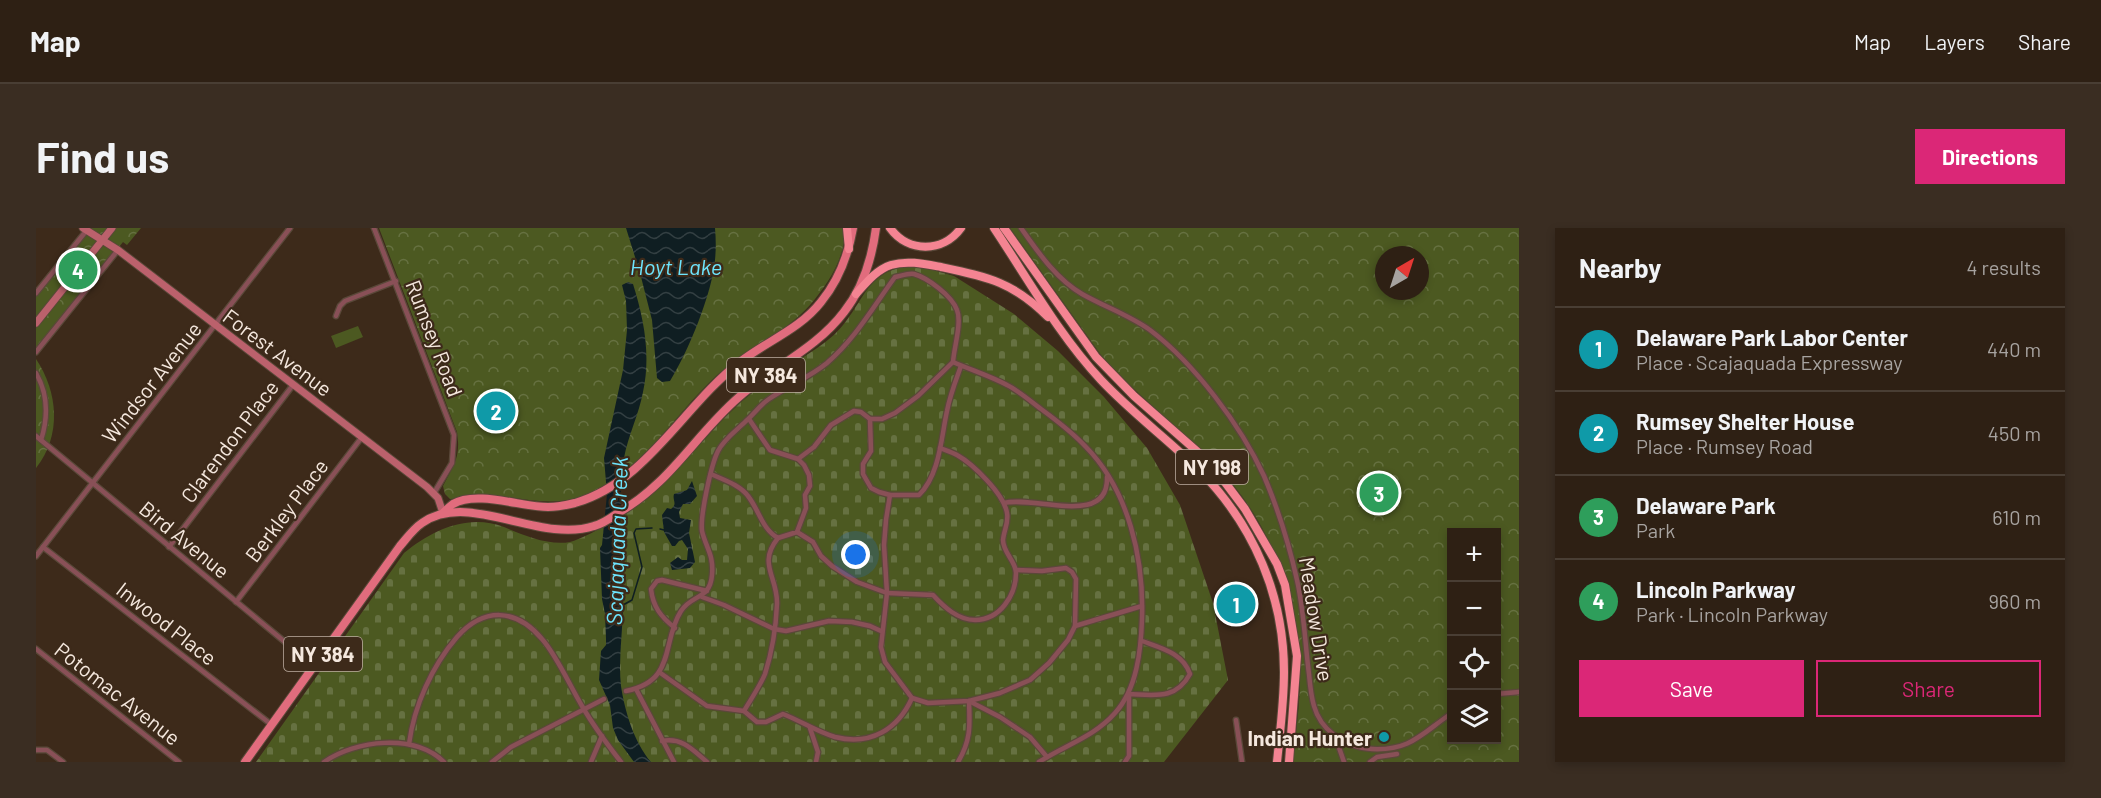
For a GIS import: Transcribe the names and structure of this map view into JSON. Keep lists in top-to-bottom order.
{
  "streets": {
    "highway": ["NY 198"],
    "main road": ["NY 384"],
    "street": [
      "Rumsey Road",
      "Forest Avenue",
      "Windsor Avenue",
      "Clarendon Place",
      "Berkley Place",
      "Bird Avenue",
      "Meadow Drive",
      "Inwood Place",
      "Potomac Avenue"
    ]
  },
  "crossings": [
    ["Rumsey Road", "Forest Avenue"],
    ["Forest Avenue", "NY 384"],
    ["Forest Avenue", "Windsor Avenue"],
    ["Forest Avenue", "Clarendon Place"],
    ["Forest Avenue", "Berkley Place"],
    ["NY 384", "Bird Avenue"],
    ["NY 384", "Inwood Place"],
    ["Windsor Avenue", "Bird Avenue"],
    ["Windsor Avenue", "Inwood Place"],
    ["Clarendon Place", "Bird Avenue"],
    ["Berkley Place", "Bird Avenue"]
  ],
  "water": ["Hoyt Lake", "Scajaquada Creek"],
  "places": ["Indian Hunter"],
  "north": "top right",
  "page": {
    "header": "Map",
    "nav": ["Map", "Layers", "Share"],
    "buttons": [
      "Directions",
      ["Save", "Share"]
    ],
    "title": "Find us",
    "heading": ["Nearby", "4 results"],
    "pins": [
      "4",
      "2",
      "3",
      "1"
    ],
    "list": [
      {
        "mark": "1",
        "name": "Delaware Park Labor Center",
        "note": "Place · Scajaquada Expressway",
        "value": "440 m"
      },
      {
        "mark": "2",
        "name": "Rumsey Shelter House",
        "note": "Place · Rumsey Road",
        "value": "450 m"
      },
      {
        "mark": "3",
        "name": "Delaware Park",
        "note": "Park",
        "value": "610 m"
      },
      {
        "mark": "4",
        "name": "Lincoln Parkway",
        "note": "Park · Lincoln Parkway",
        "value": "960 m"
      }
    ],
    "map_buttons": ["+", "−"]
  }
}
